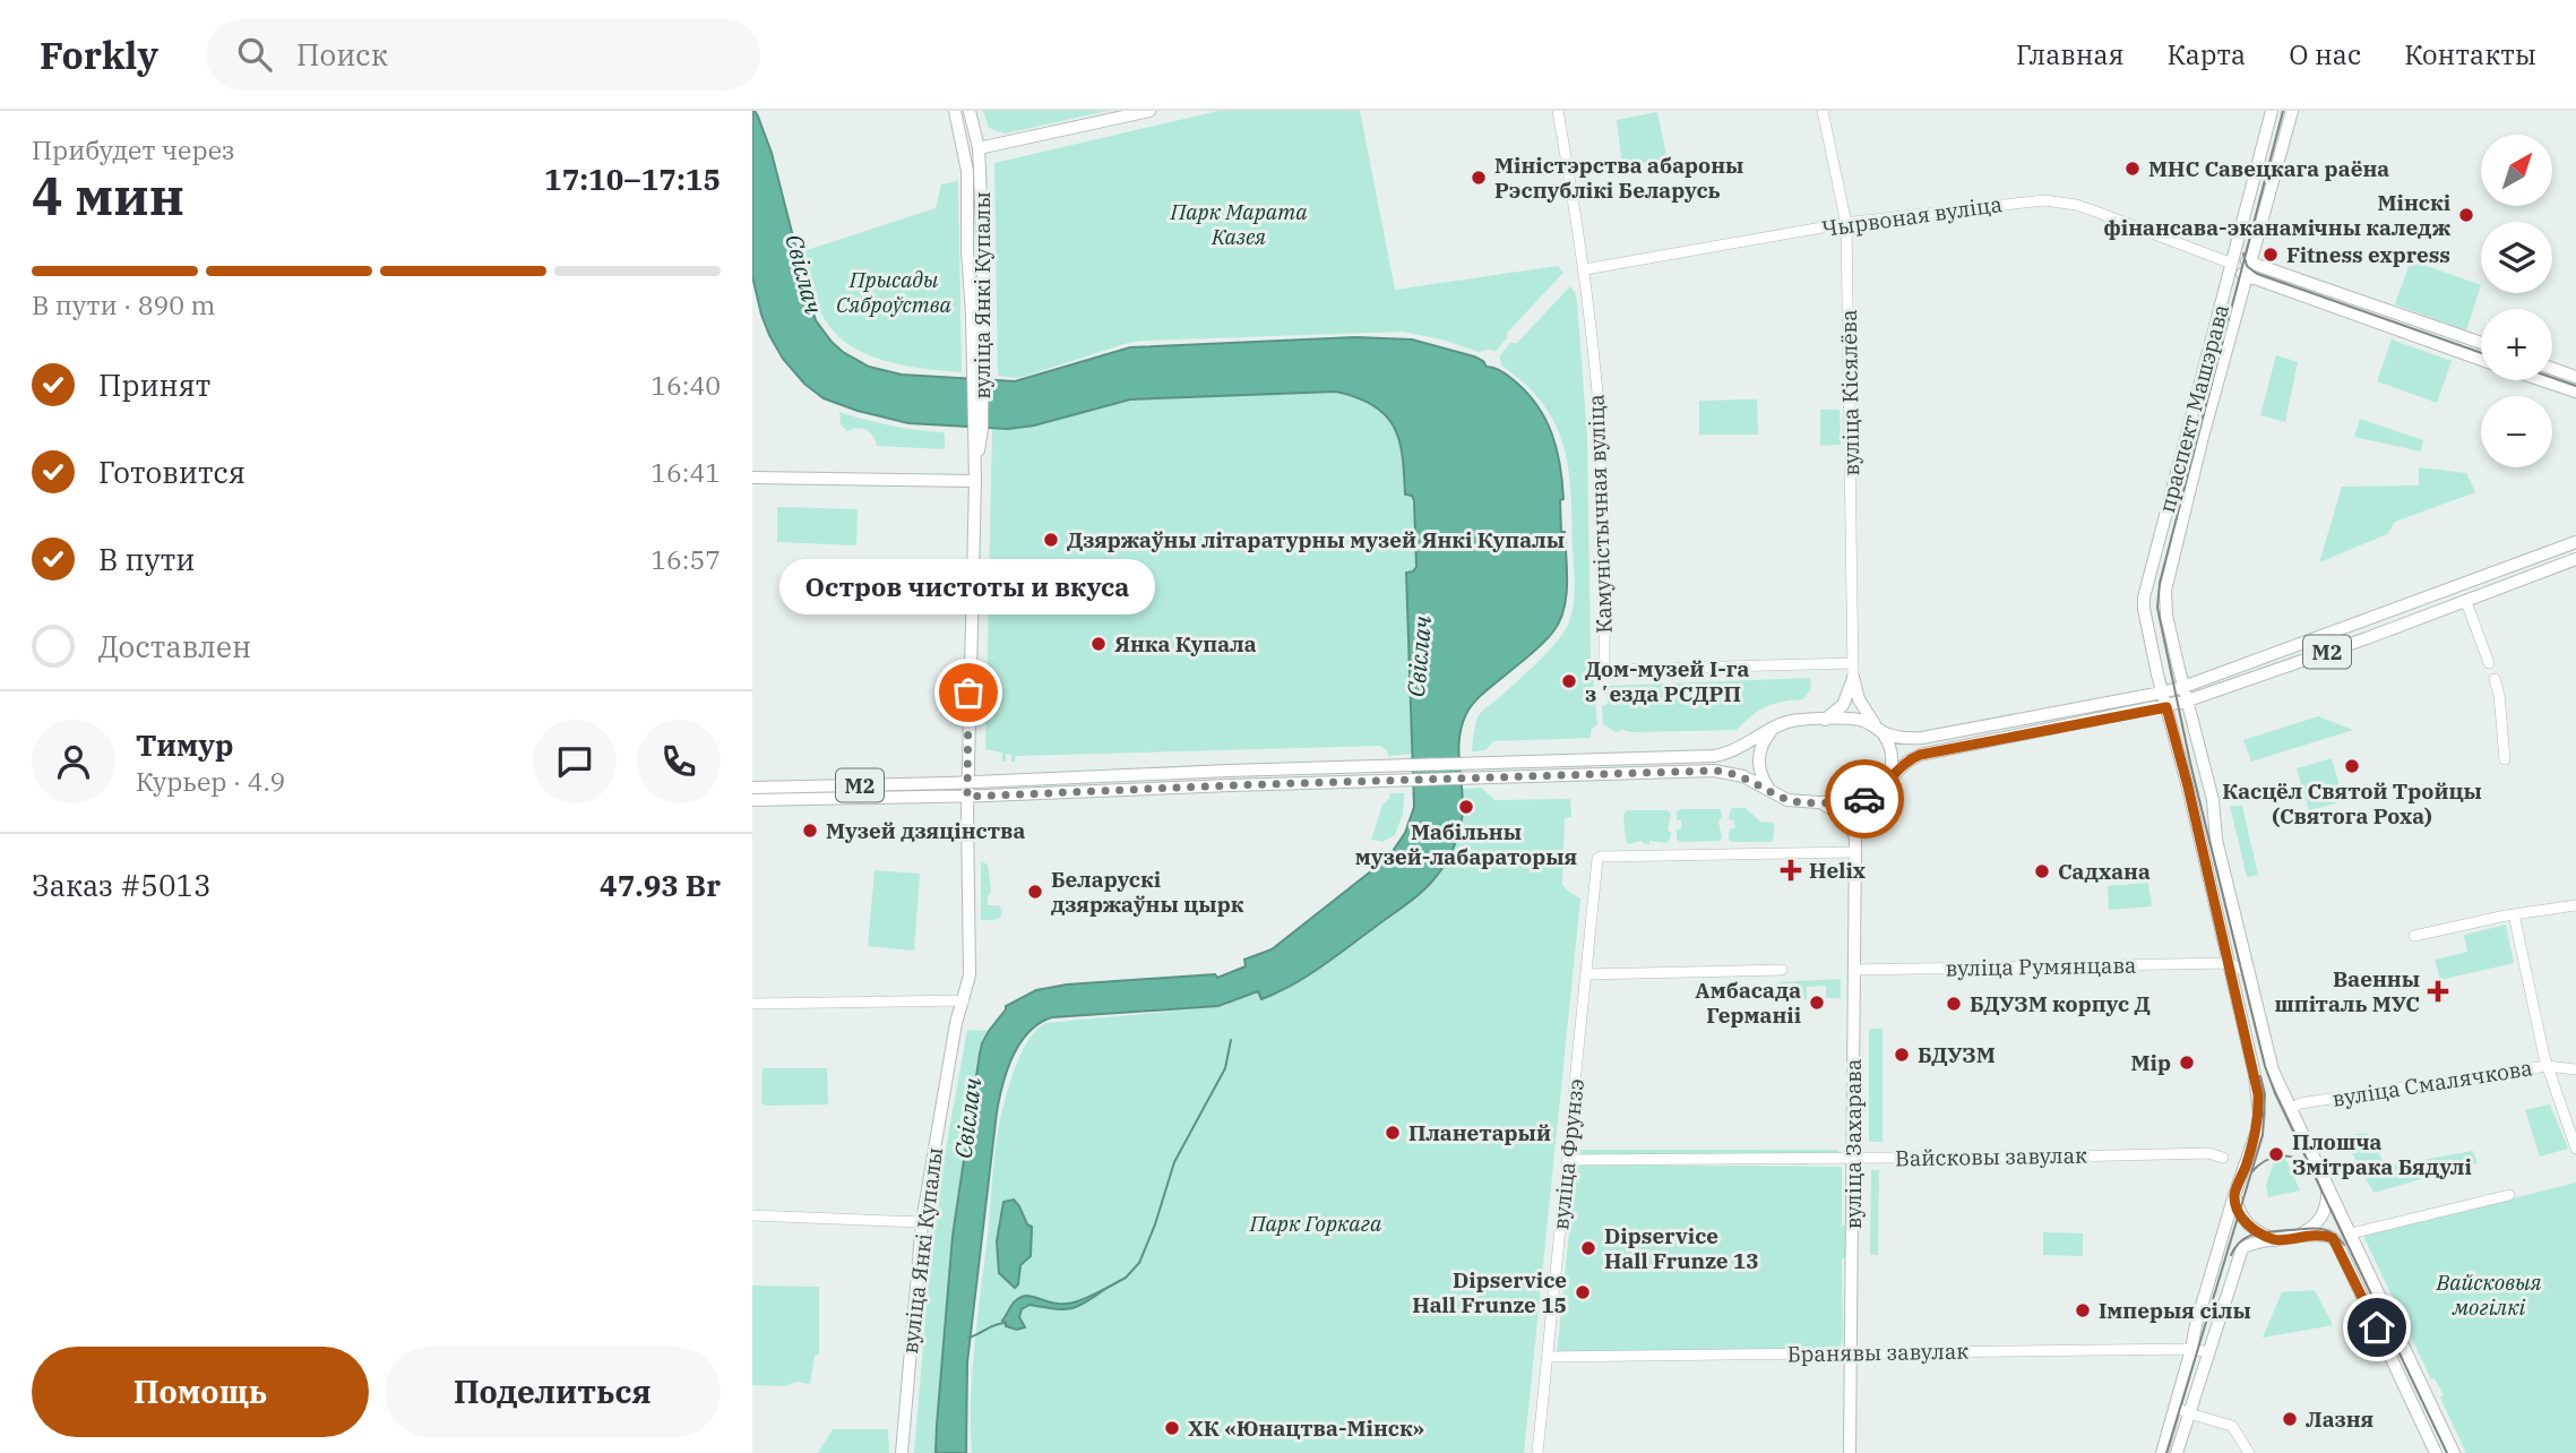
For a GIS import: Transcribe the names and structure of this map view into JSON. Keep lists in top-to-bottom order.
{
  "streets": {
    "main road": [
      "Чырвоная вуліца",
      "вуліца Янкі Купалы",
      "праспект Машэрава",
      "М2",
      "вуліца Захарава"
    ],
    "street": [
      "вуліца Кісялёва",
      "Камуністычная вуліца",
      "вуліца Румянцава",
      "вуліца Смалячкова",
      "вуліца Фрунзэ",
      "Вайсковы завулак",
      "Бранявы завулак"
    ]
  },
  "crossings": [
    ["Чырвоная вуліца", "вуліца Кісялёва"],
    ["Чырвоная вуліца", "праспект Машэрава"],
    ["Чырвоная вуліца", "Камуністычная вуліца"],
    ["вуліца Янкі Купалы", "М2"],
    ["вуліца Кісялёва", "Камуністычная вуліца"],
    ["праспект Машэрава", "М2"],
    ["праспект Машэрава", "вуліца Румянцава"],
    ["праспект Машэрава", "вуліца Смалячкова"],
    ["праспект Машэрава", "Вайсковы завулак"],
    ["праспект Машэрава", "Бранявы завулак"],
    ["М2", "вуліца Захарава"],
    ["вуліца Румянцава", "вуліца Захарава"],
    ["вуліца Захарава", "вуліца Фрунзэ"],
    ["вуліца Захарава", "Вайсковы завулак"],
    ["вуліца Захарава", "Бранявы завулак"],
    ["вуліца Фрунзэ", "Вайсковы завулак"],
    ["вуліца Фрунзэ", "Бранявы завулак"]
  ],
  "water": ["Свіслач"],
  "parks": [
    "Парк Марата Казея",
    "Прысады Сяброўства",
    "Парк Горкага",
    "Вайсковыя могілкі"
  ],
  "places": {
    "other": [
      "МНС Савецкага раёна",
      "Міністэрства абароны Рэспублікі Беларусь",
      "Мінскі фінансава-эканамічны каледж",
      "Fitness express",
      "Дзяржаўны літаратурны музей Янкі Купалы",
      "Янка Купала",
      "Дом-музей I-га зʼезда РСДРП",
      "Остров чистоты и вкуса",
      "Касцёл Святой Тройцы (Святога Роха)",
      "Мабільны музей-лабараторыя",
      "Музей дзяцінства",
      "Садхана",
      "Беларускі дзяржаўны цырк",
      "Амбасада Германіі",
      "БДУЗМ корпус Д",
      "БДУЗМ",
      "Мір",
      "Планетарый",
      "Плошча Змітрака Бядулі",
      "Dipservice Hall Frunze 13",
      "Dipservice Hall Frunze 15",
      "Імперыя сілы",
      "Лазня",
      "ХК «Юнацтва-Мінск»"
    ],
    "health": ["Helix", "Ваенны шпіталь МУС"]
  },
  "north": "top right",
  "page": {
    "header": "Forkly",
    "search": "Поиск",
    "nav": [
      "Главная",
      "Карта",
      "О нас",
      "Контакты"
    ],
    "heading": ["4 мин", "Прибудет через", "17:10–17:15"],
    "panel": [
      "Тимур",
      "Курьер · 4.9",
      "Заказ #5013",
      "47.93 Br"
    ],
    "map_buttons": ["+", "−"],
    "bar": "В пути · 890 m",
    "list": [
      ["Принят", "16:40"],
      ["Готовится", "16:41"],
      ["В пути", "16:57"],
      "Доставлен"
    ],
    "bubble": "Остров чистоты и вкуса",
    "buttons": ["Помощь", "Поделиться"]
  }
}
